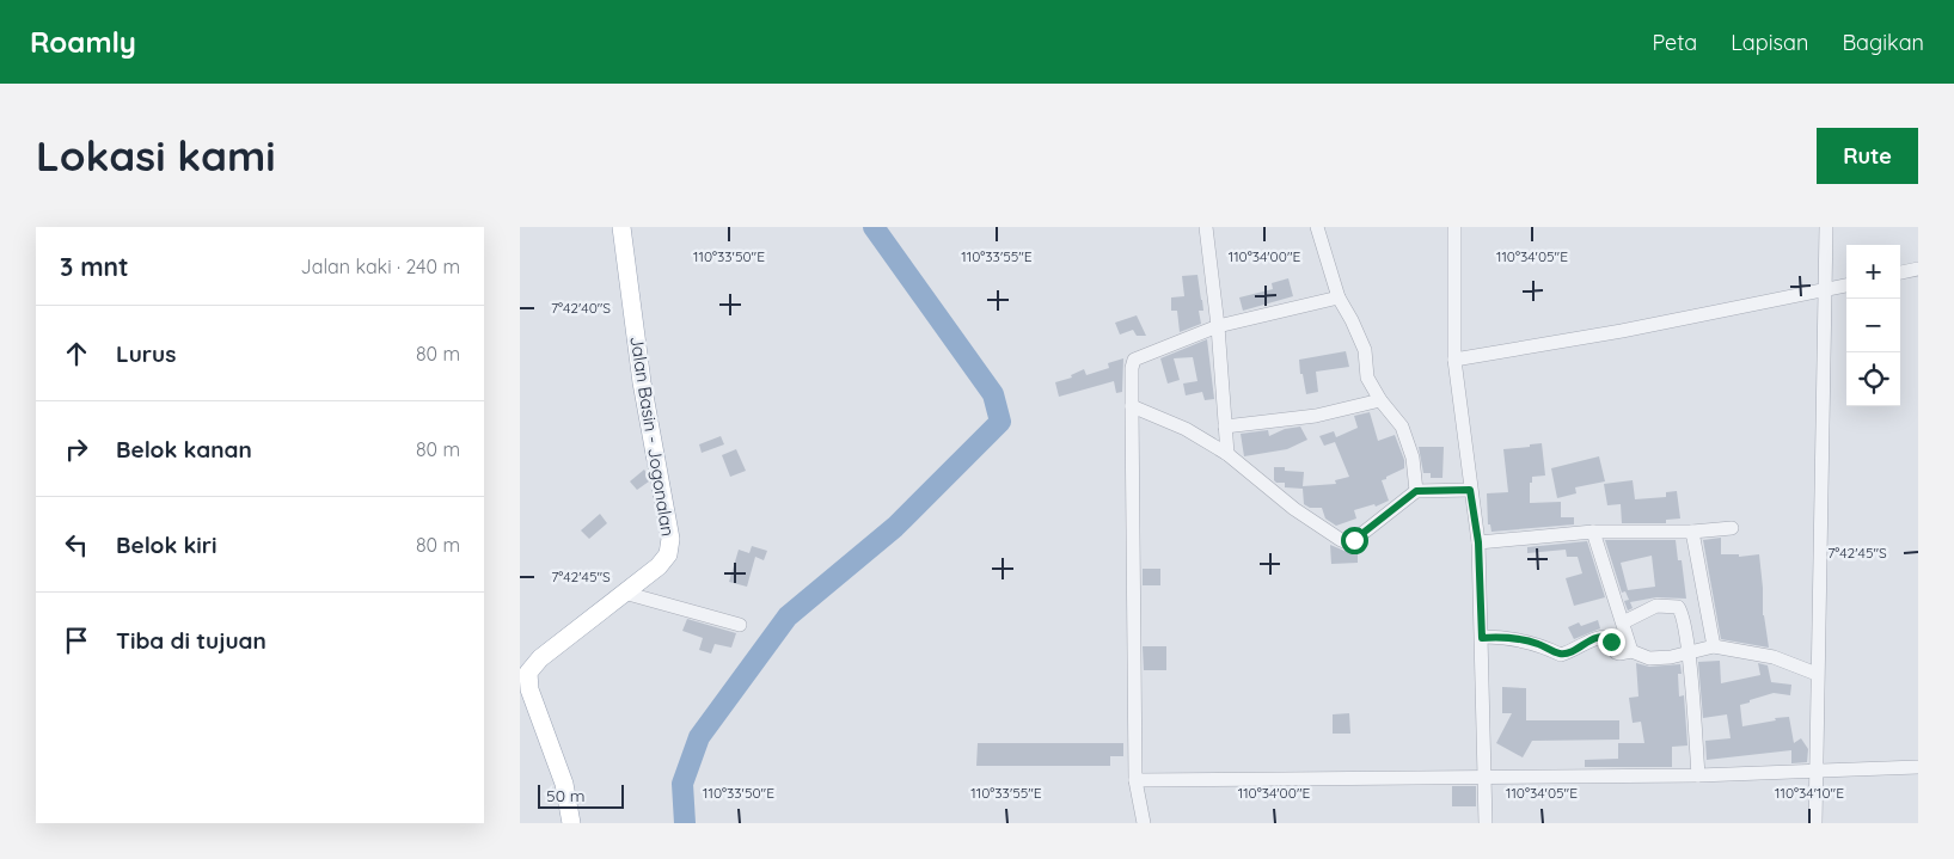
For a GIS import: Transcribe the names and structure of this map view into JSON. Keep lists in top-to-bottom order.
{
  "streets": {
    "main road": ["Jalan Basin - Jogonalan"]
  },
  "scale_bar": "50 m",
  "page": {
    "header": "Roamly",
    "nav": ["Peta", "Lapisan", "Bagikan"],
    "buttons": "Rute",
    "title": "Lokasi kami",
    "heading": ["3 mnt", "Jalan kaki · 240 m"],
    "map_buttons": ["+", "−"],
    "list": [
      ["Lurus", "80 m"],
      ["Belok kanan", "80 m"],
      ["Belok kiri", "80 m"],
      "Tiba di tujuan"
    ],
    "scale": "50 m"
  },
  "coordinates": [
    "110°33'50\"E",
    "110°33'55\"E",
    "110°34'00\"E",
    "110°34'05\"E",
    "7°42'40\"S",
    "7°42'45\"S",
    "110°34'10\"E"
  ]
}
